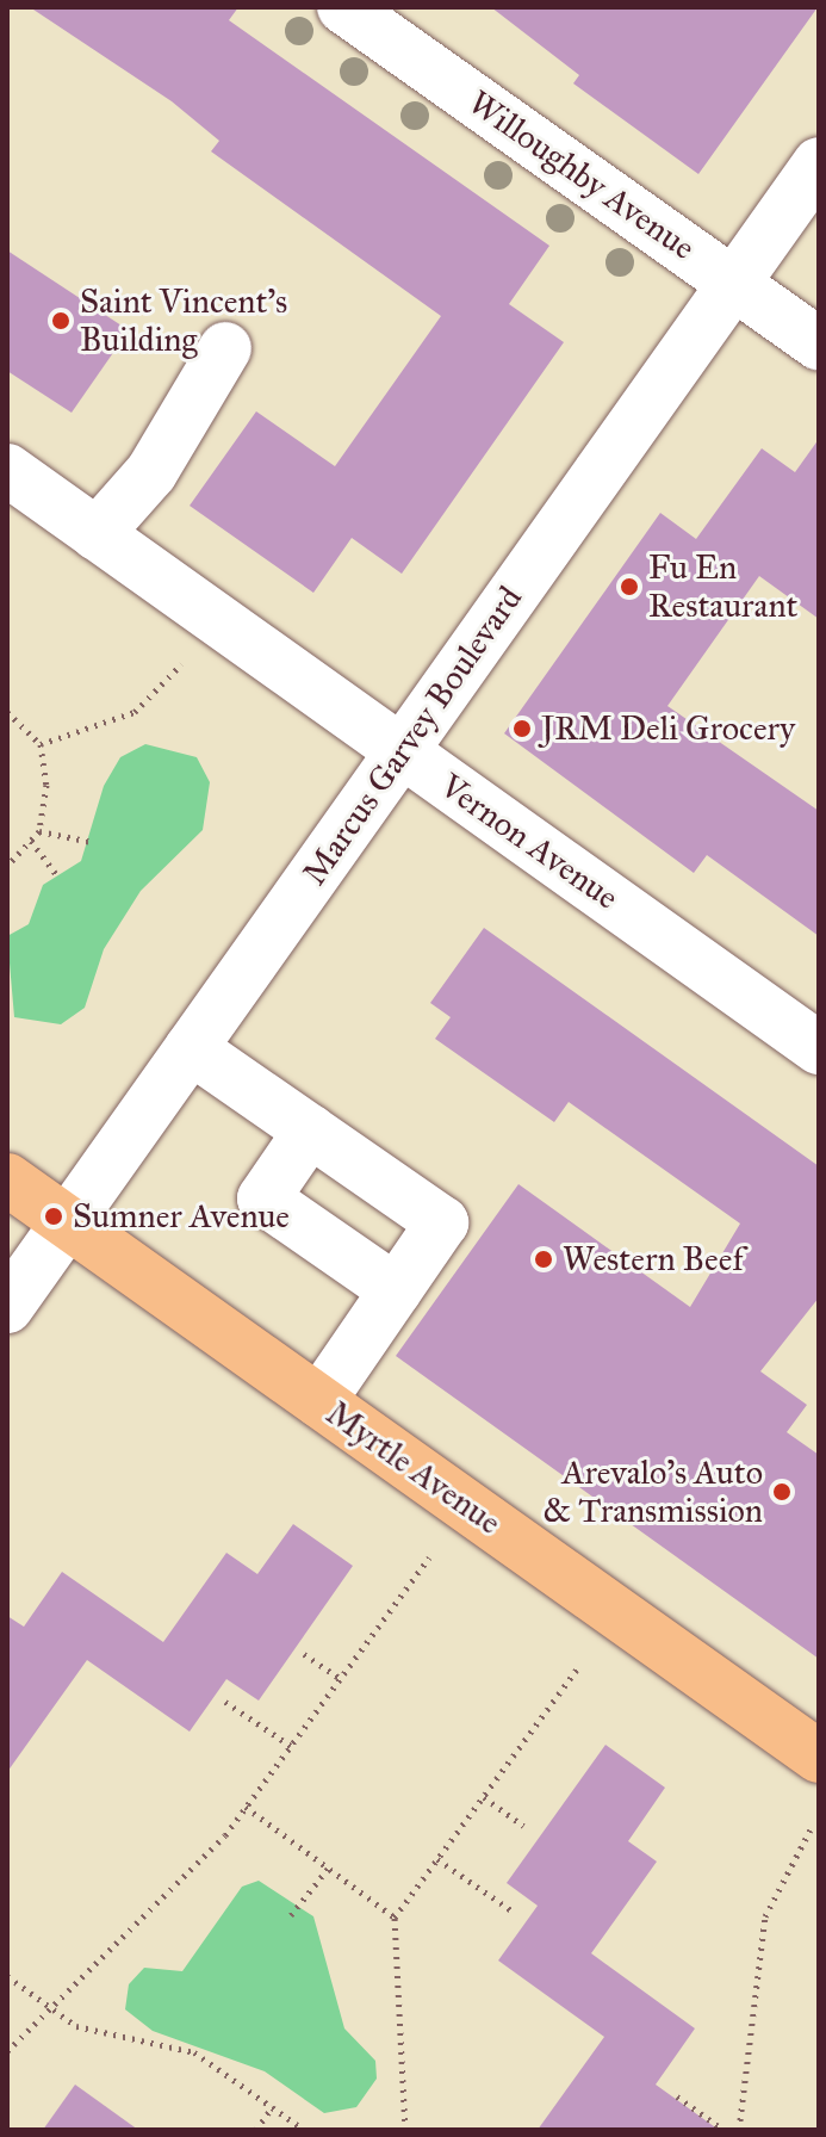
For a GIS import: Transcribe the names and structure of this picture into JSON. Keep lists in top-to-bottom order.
{
  "streets": {
    "main road": ["Myrtle Avenue"],
    "street": ["Willoughby Avenue", "Marcus Garvey Boulevard", "Vernon Avenue"]
  },
  "crossings": [
    ["Willoughby Avenue", "Marcus Garvey Boulevard"],
    ["Marcus Garvey Boulevard", "Vernon Avenue"],
    ["Marcus Garvey Boulevard", "Myrtle Avenue"]
  ],
  "places": [
    "Saint Vincent's Building",
    "Fu En Restaurant",
    "JRM Deli Grocery",
    "Sumner Avenue",
    "Western Beef",
    "Arevalo's Auto & Transmission"
  ]
}
